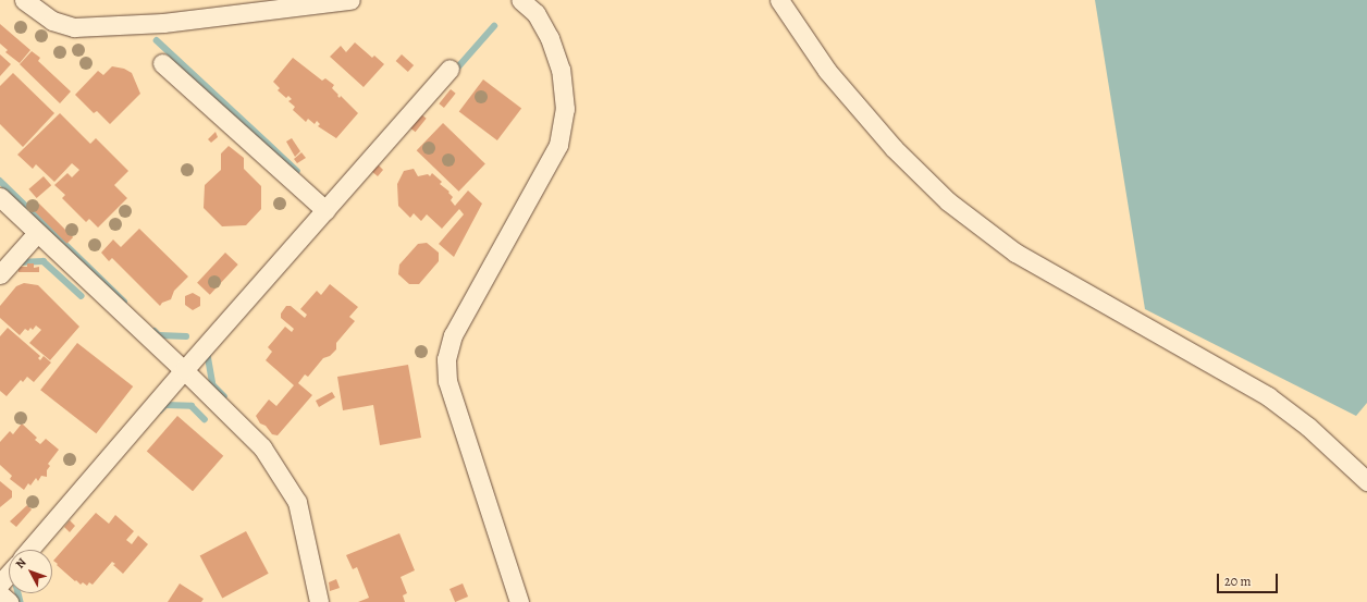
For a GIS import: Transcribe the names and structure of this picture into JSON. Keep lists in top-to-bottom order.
{
  "scale_bar": "20 m",
  "north": "top left"
}
